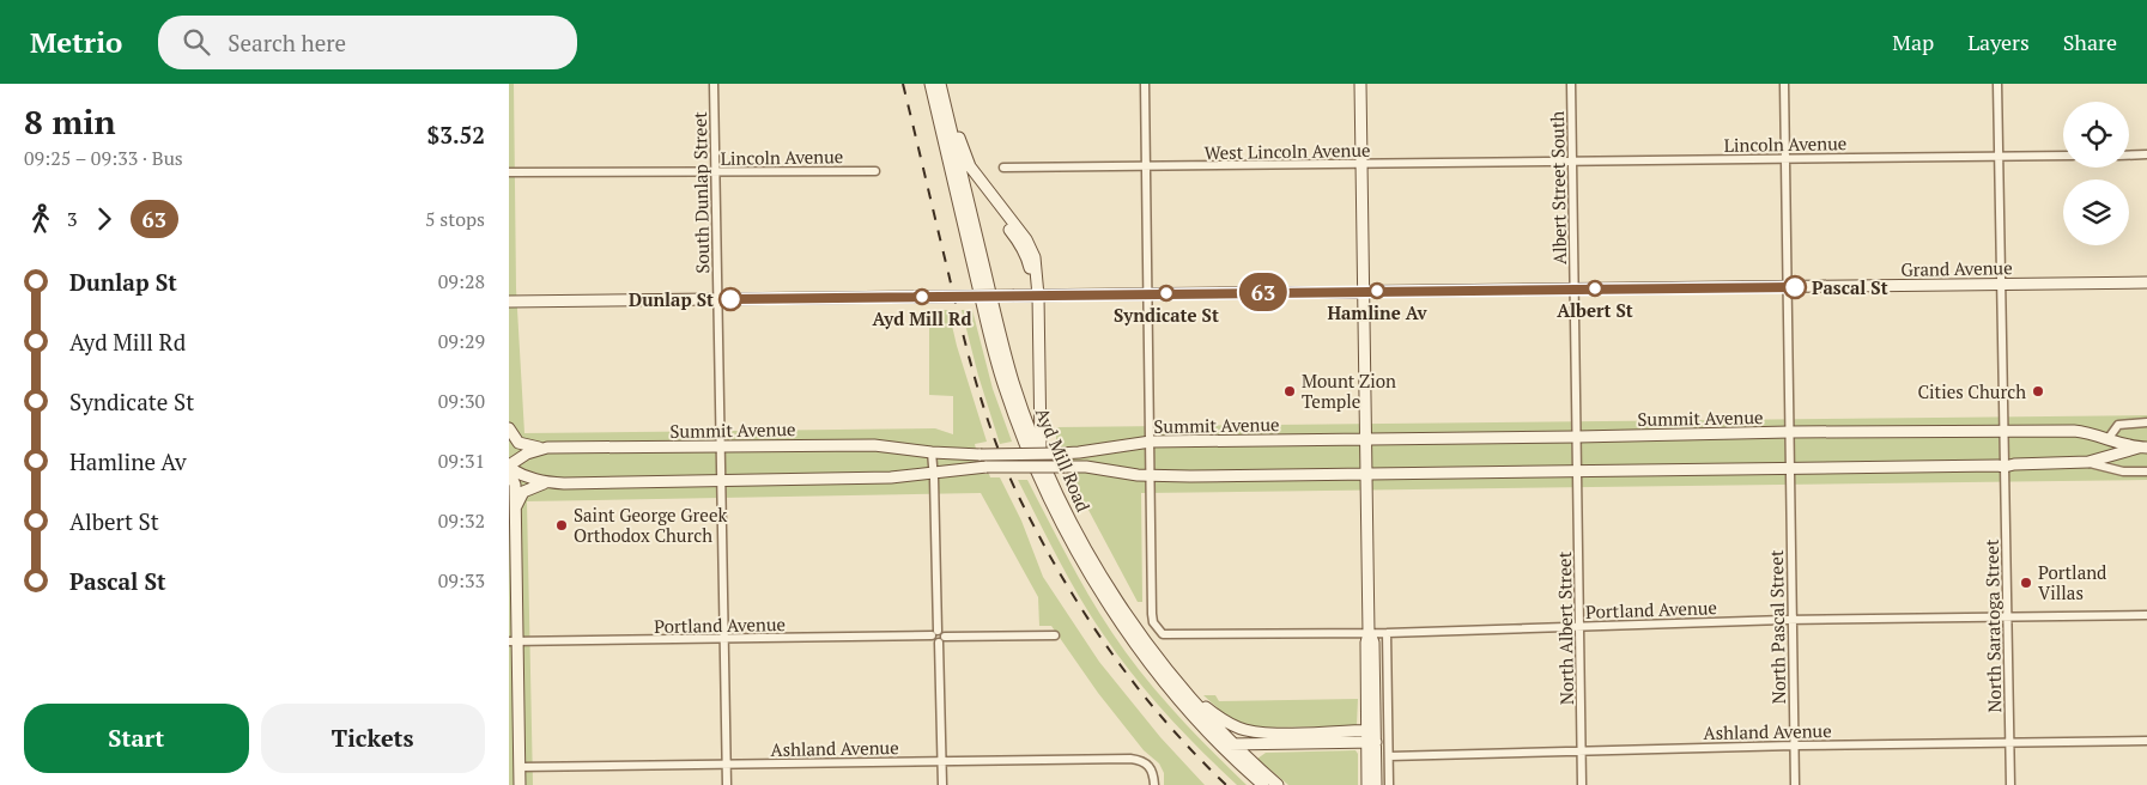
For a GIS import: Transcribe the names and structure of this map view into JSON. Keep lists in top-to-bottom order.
{
  "streets": {
    "main road": ["Grand Avenue", "Summit Avenue", "Ayd Mill Road"],
    "street": [
      "Lincoln Avenue",
      "West Lincoln Avenue",
      "Albert Street South",
      "South Dunlap Street",
      "Portland Avenue",
      "North Saratoga Street",
      "North Pascal Street",
      "North Albert Street",
      "Ashland Avenue"
    ]
  },
  "crossings": [
    ["Lincoln Avenue", "West Lincoln Avenue"],
    ["Lincoln Avenue", "Albert Street South"],
    ["Lincoln Avenue", "South Dunlap Street"],
    ["Lincoln Avenue", "North Saratoga Street"],
    ["Lincoln Avenue", "North Pascal Street"],
    ["West Lincoln Avenue", "Albert Street South"],
    ["Albert Street South", "Grand Avenue"],
    ["Albert Street South", "Summit Avenue"],
    ["Albert Street South", "North Albert Street"],
    ["South Dunlap Street", "Grand Avenue"],
    ["South Dunlap Street", "Summit Avenue"],
    ["South Dunlap Street", "Portland Avenue"],
    ["South Dunlap Street", "Ashland Avenue"],
    ["Grand Avenue", "North Saratoga Street"],
    ["Grand Avenue", "North Pascal Street"],
    ["Summit Avenue", "Portland Avenue"],
    ["Summit Avenue", "North Saratoga Street"],
    ["Summit Avenue", "North Pascal Street"],
    ["Summit Avenue", "North Albert Street"],
    ["Portland Avenue", "North Saratoga Street"],
    ["Portland Avenue", "North Pascal Street"],
    ["Portland Avenue", "North Albert Street"],
    ["North Saratoga Street", "Ashland Avenue"],
    ["North Pascal Street", "Ashland Avenue"],
    ["North Albert Street", "Ashland Avenue"]
  ],
  "places": [
    "Pascal St",
    "Albert St",
    "Hamline Av",
    "Syndicate St",
    "Ayd Mill Rd",
    "Dunlap St",
    "Mount Zion Temple",
    "Cities Church",
    "Saint George Greek Orthodox Church",
    "Portland Villas"
  ],
  "lines": ["bus line 63"],
  "page": {
    "header": "Metrio",
    "search": "Search here",
    "nav": ["Map", "Layers", "Share"],
    "heading": ["8 min", "09:25 – 09:33 · Bus", "$3.52"],
    "on_map": "63",
    "legs": ["3", "63", "5 stops"],
    "list": [
      {
        "name": "Dunlap St",
        "value": "09:28"
      },
      {
        "name": "Ayd Mill Rd",
        "value": "09:29"
      },
      {
        "name": "Syndicate St",
        "value": "09:30"
      },
      {
        "name": "Hamline Av",
        "value": "09:31"
      },
      {
        "name": "Albert St",
        "value": "09:32"
      },
      {
        "name": "Pascal St",
        "value": "09:33"
      }
    ],
    "buttons": ["Start", "Tickets"]
  }
}
